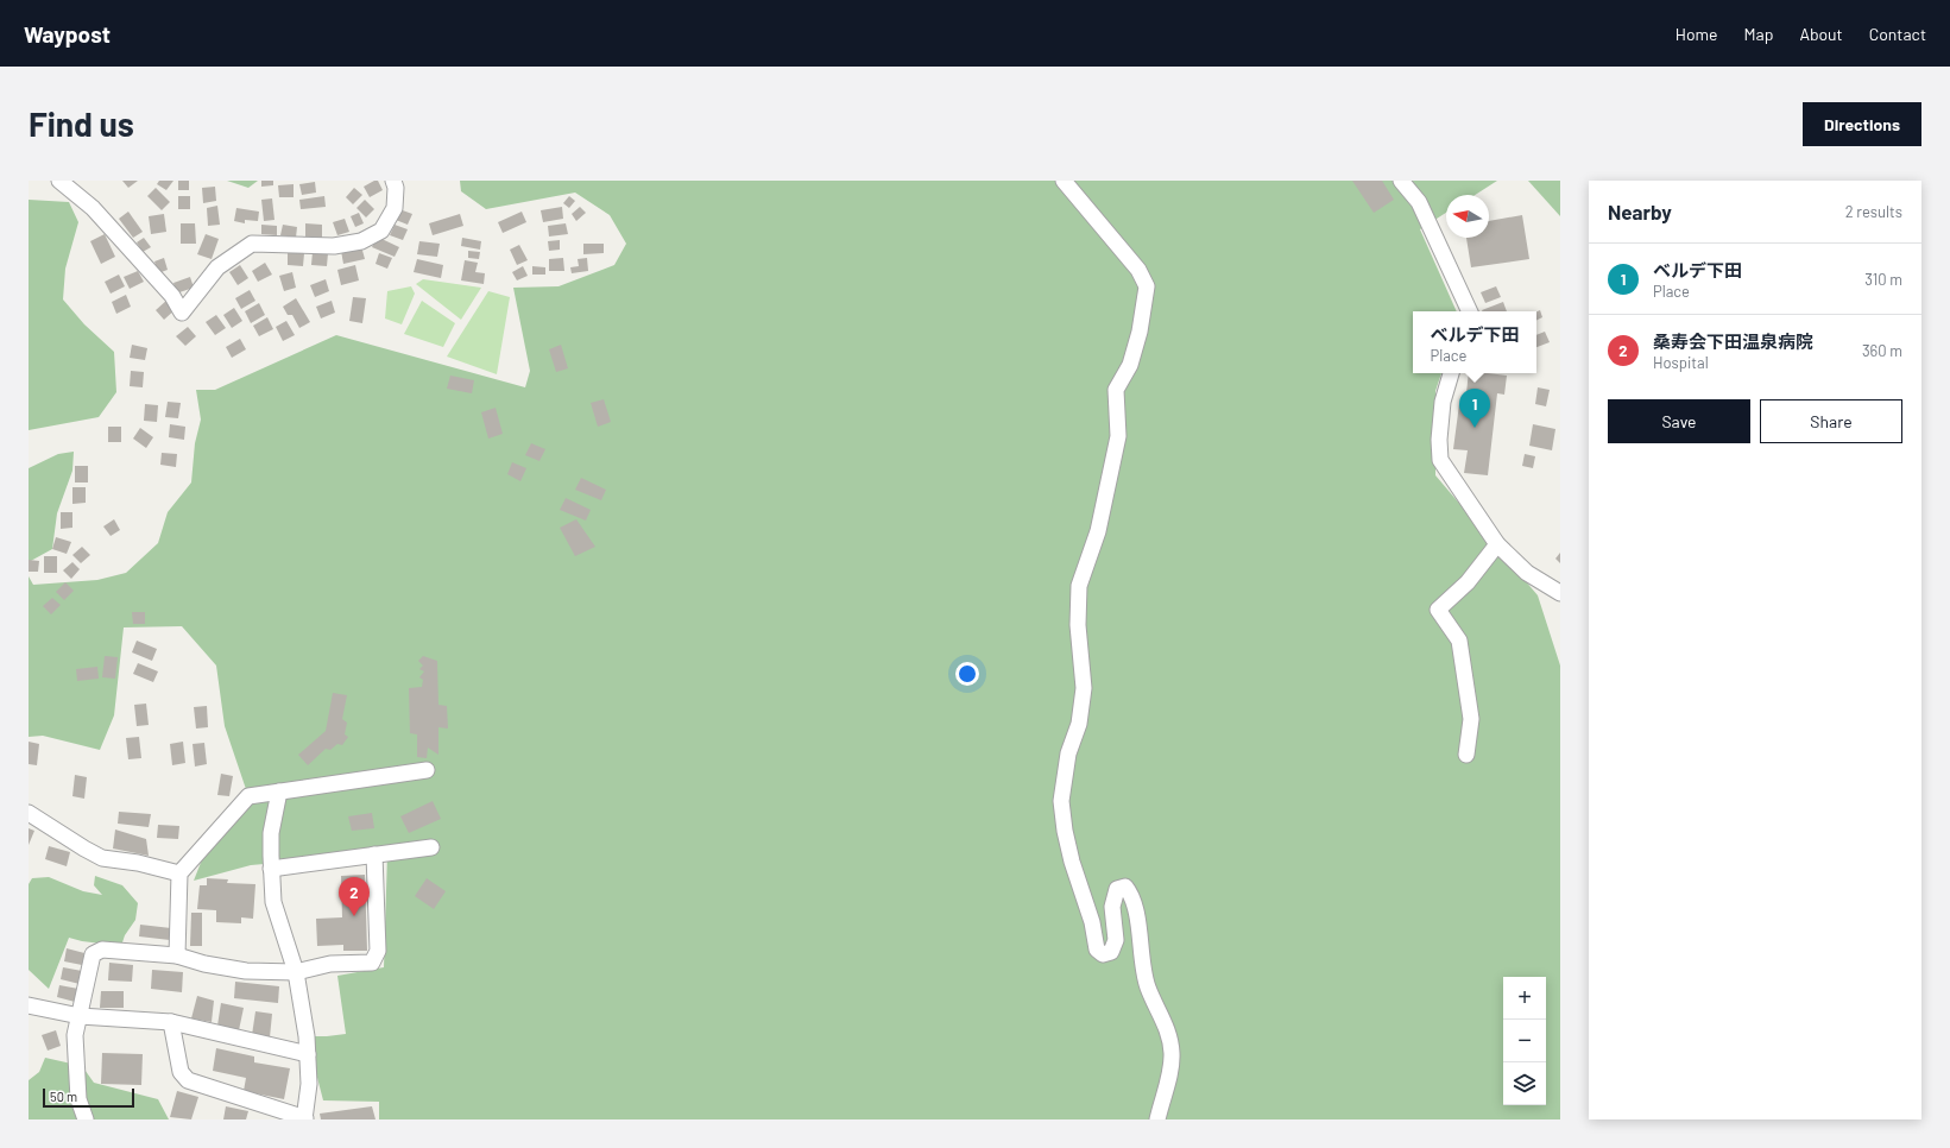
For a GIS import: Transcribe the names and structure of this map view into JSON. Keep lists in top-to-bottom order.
{
  "scale_bar": "50 m",
  "north": "left",
  "page": {
    "header": "Waypost",
    "nav": [
      "Home",
      "Map",
      "About",
      "Contact"
    ],
    "buttons": [
      "Directions",
      ["Save", "Share"]
    ],
    "title": "Find us",
    "heading": ["Nearby", "2 results"],
    "list": [
      {
        "mark": "1",
        "name": "ベルデ下田",
        "note": "Place",
        "value": "310 m"
      },
      {
        "mark": "2",
        "name": "桑寿会下田温泉病院",
        "note": "Hospital",
        "value": "360 m"
      }
    ],
    "popup": ["ベルデ下田", "Place"],
    "pins": ["1", "2"],
    "map_buttons": ["+", "−"],
    "scale": "50 m"
  }
}
